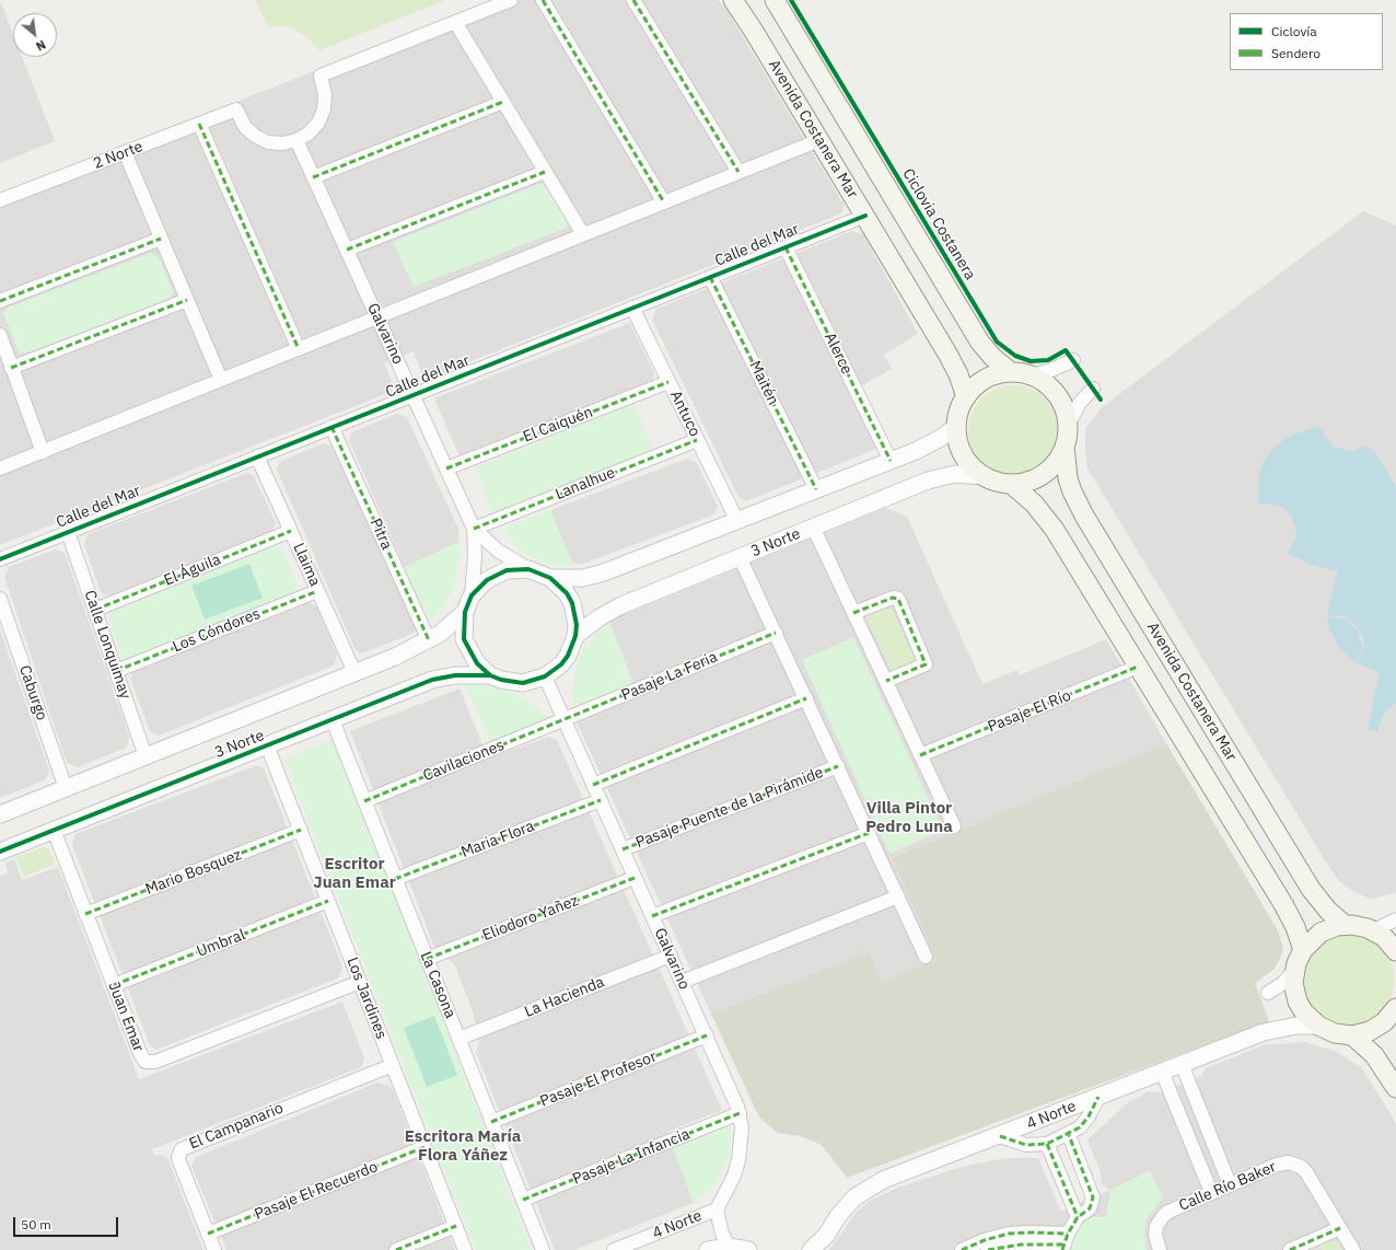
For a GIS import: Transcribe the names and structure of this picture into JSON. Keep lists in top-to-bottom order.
{
  "streets": {
    "main road": ["Avenida Costanera Mar"],
    "street": [
      "2 Norte",
      "Calle del Mar",
      "Galvarino",
      "Alerce",
      "Maitén",
      "Antuco",
      "El Caiquén",
      "Lanalhue",
      "Pitra",
      "3 Norte",
      "Llaima",
      "El Águila",
      "Los Cóndores",
      "Calle Lonquimay",
      "Pasaje La Feria",
      "Caburgo",
      "Pasaje El Río",
      "Cavilaciones",
      "Pasaje Puente de la Pirámide",
      "Maria Flora",
      "Mario Bosquez",
      "Eliodoro Yañez",
      "Umbral",
      "La Casona",
      "La Hacienda",
      "Los Jardines",
      "Juan Emar",
      "Pasaje El Profesor",
      "4 Norte",
      "El Campanario",
      "Pasaje La Infancia",
      "Calle Río Baker",
      "Pasaje El Recuerdo"
    ],
    "cycle path": ["Ciclovia Costanera"]
  },
  "crossings": [
    ["Avenida Costanera Mar", "Calle del Mar"],
    ["Avenida Costanera Mar", "3 Norte"],
    ["Avenida Costanera Mar", "Pasaje El Río"],
    ["2 Norte", "Galvarino"],
    ["Calle del Mar", "Galvarino"],
    ["Calle del Mar", "Alerce"],
    ["Calle del Mar", "Maitén"],
    ["Calle del Mar", "Antuco"],
    ["Calle del Mar", "Pitra"],
    ["Calle del Mar", "Llaima"],
    ["Calle del Mar", "Calle Lonquimay"],
    ["Galvarino", "El Caiquén"],
    ["Galvarino", "Lanalhue"],
    ["Galvarino", "3 Norte"],
    ["Galvarino", "Pasaje La Feria"],
    ["Galvarino", "Cavilaciones"],
    ["Galvarino", "Pasaje Puente de la Pirámide"],
    ["Galvarino", "Maria Flora"],
    ["Galvarino", "Eliodoro Yañez"],
    ["Galvarino", "La Hacienda"],
    ["Galvarino", "Pasaje El Profesor"],
    ["Galvarino", "4 Norte"],
    ["Galvarino", "Pasaje La Infancia"],
    ["Antuco", "El Caiquén"],
    ["Antuco", "Lanalhue"],
    ["Pitra", "3 Norte"],
    ["3 Norte", "Llaima"],
    ["3 Norte", "Calle Lonquimay"],
    ["3 Norte", "Caburgo"],
    ["3 Norte", "La Casona"],
    ["3 Norte", "Los Jardines"],
    ["3 Norte", "Juan Emar"],
    ["Llaima", "El Águila"],
    ["Llaima", "Los Cóndores"],
    ["El Águila", "Calle Lonquimay"],
    ["Los Cóndores", "Calle Lonquimay"],
    ["Pasaje La Feria", "Cavilaciones"],
    ["Cavilaciones", "La Casona"],
    ["Maria Flora", "La Casona"],
    ["Mario Bosquez", "Los Jardines"],
    ["Mario Bosquez", "Juan Emar"],
    ["Eliodoro Yañez", "La Casona"],
    ["Umbral", "Los Jardines"],
    ["Umbral", "Juan Emar"],
    ["La Casona", "La Hacienda"],
    ["La Casona", "Pasaje El Profesor"],
    ["La Casona", "Pasaje La Infancia"],
    ["Los Jardines", "Juan Emar"],
    ["Los Jardines", "El Campanario"],
    ["Los Jardines", "Pasaje El Recuerdo"],
    ["El Campanario", "Pasaje El Recuerdo"]
  ],
  "districts": ["Villa Pintor Pedro Luna", "Escritor Juan Emar", "Escritora María Flora Yáñez"],
  "legend": ["Ciclovía", "Sendero"],
  "scale_bar": "50 m",
  "north": "bottom right"
}
